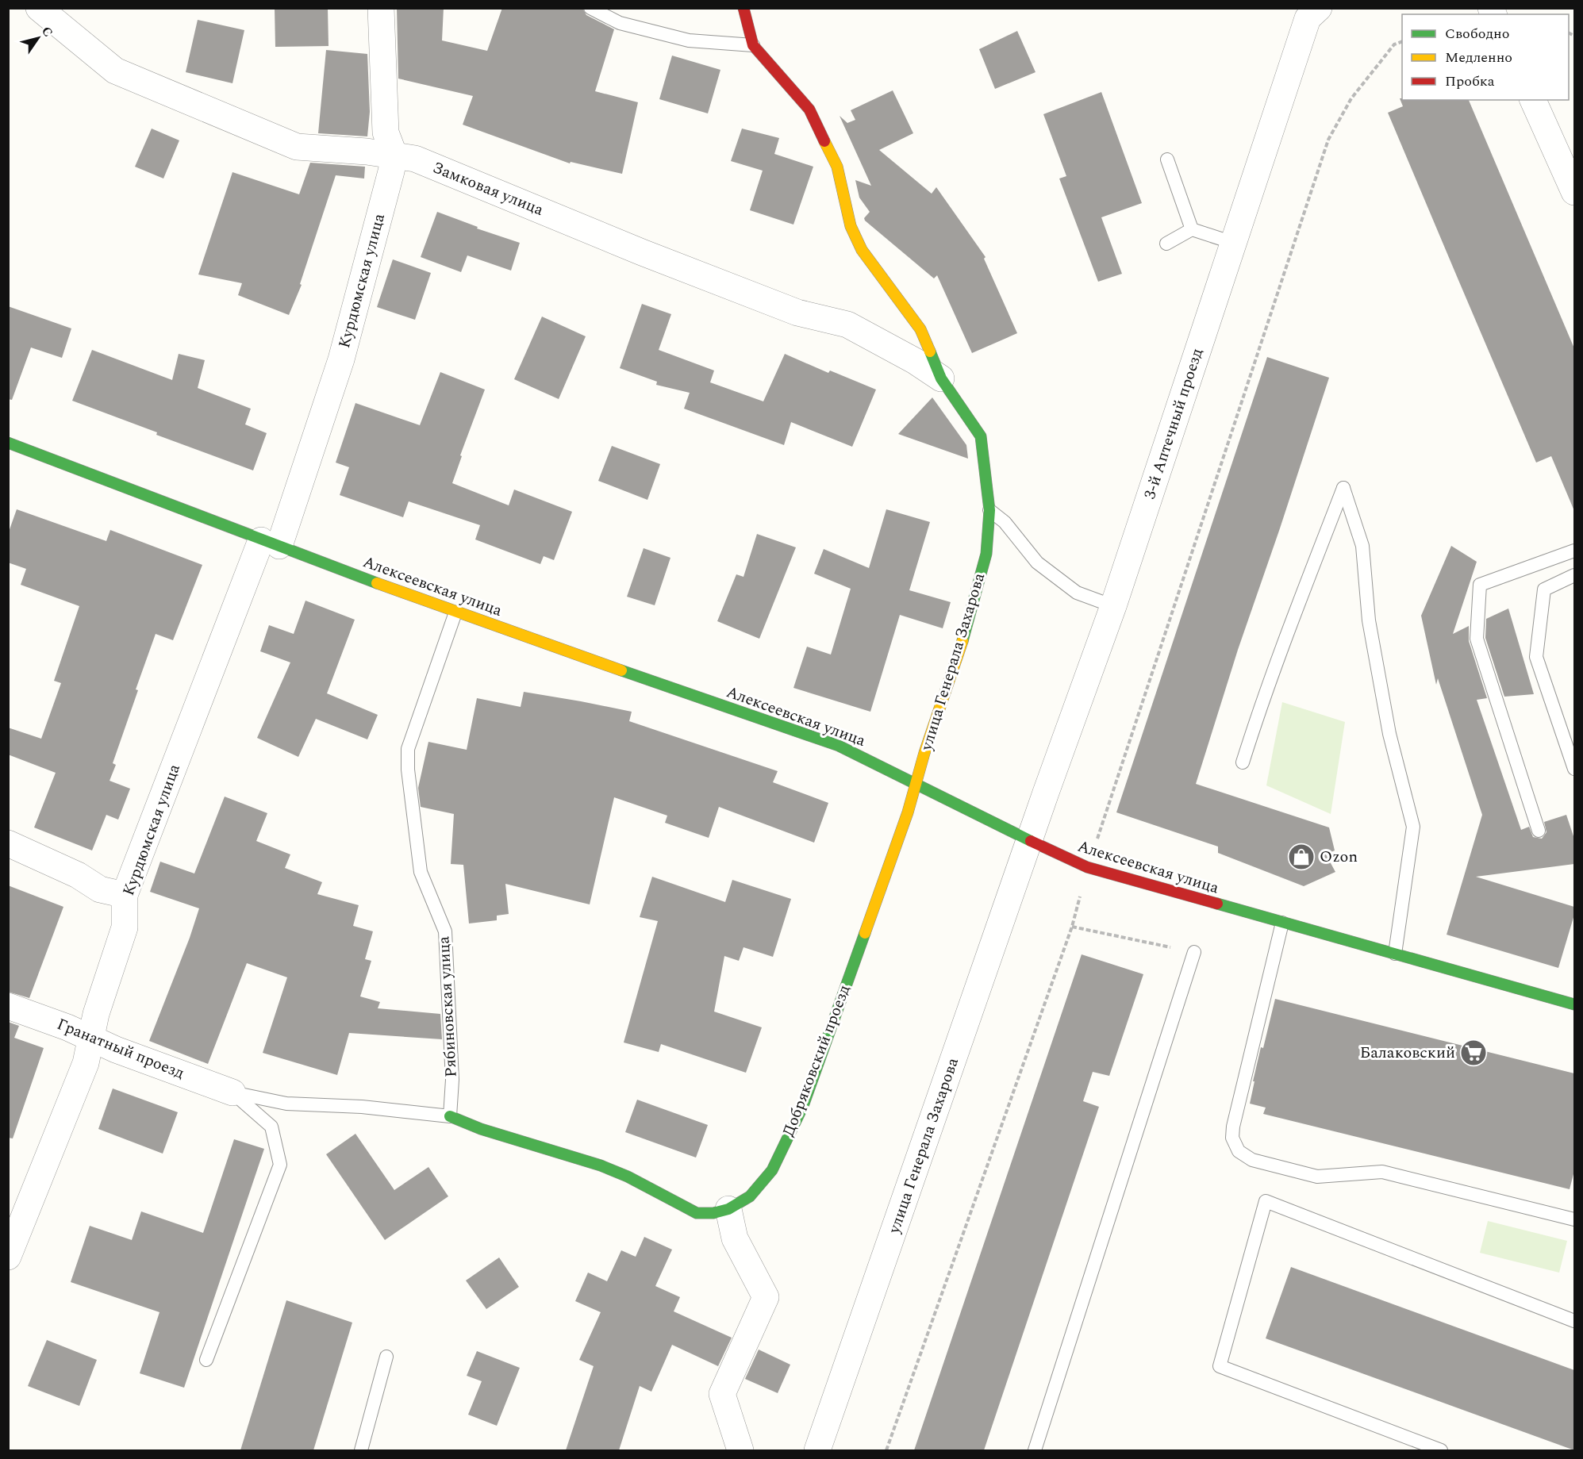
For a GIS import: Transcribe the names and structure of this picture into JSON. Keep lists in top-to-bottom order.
{
  "streets": {
    "street": [
      "Замковая улица",
      "Курдюмская улица",
      "3-й Аптечный проезд",
      "Алексеевская улица",
      "улица Генерала Захарова",
      "Гранатный проезд",
      "Добряковский проезд"
    ],
    "lane": ["Рябиновская улица"]
  },
  "crossings": [
    ["Замковая улица", "Курдюмская улица"],
    ["Замковая улица", "улица Генерала Захарова"],
    ["Курдюмская улица", "Алексеевская улица"],
    ["Курдюмская улица", "Гранатный проезд"],
    ["3-й Аптечный проезд", "Алексеевская улица"],
    ["3-й Аптечный проезд", "улица Генерала Захарова"],
    ["Алексеевская улица", "улица Генерала Захарова"],
    ["Алексеевская улица", "Рябиновская улица"],
    ["Алексеевская улица", "Добряковский проезд"],
    ["улица Генерала Захарова", "Добряковский проезд"]
  ],
  "places": {
    "shop": ["Ozon"],
    "supermarket": ["Балаковский"]
  },
  "legend": ["Свободно", "Медленно", "Пробка"],
  "north": "top right"
}
